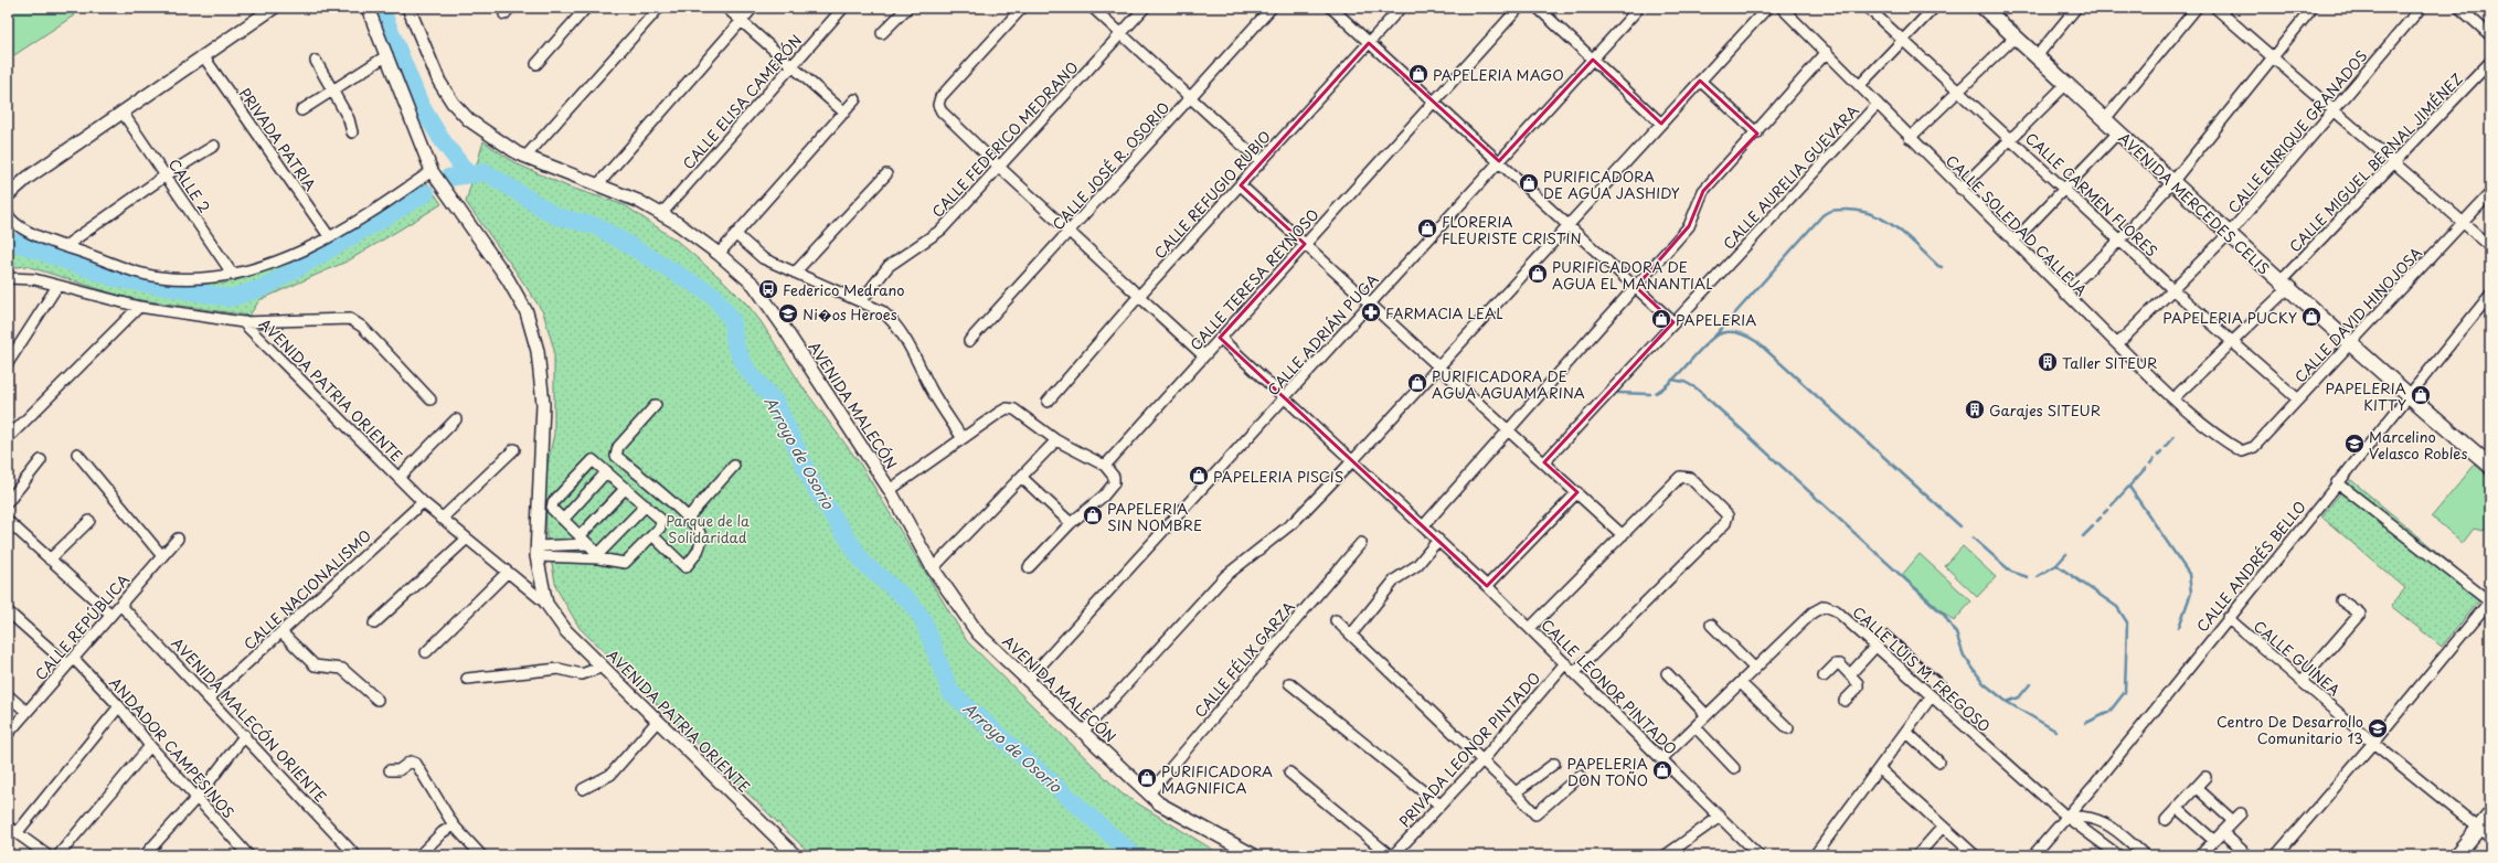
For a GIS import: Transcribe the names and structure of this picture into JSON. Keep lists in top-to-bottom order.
{
  "streets": {
    "main road": ["AVENIDA MERCEDES CELIS"],
    "street": [
      "CALLE ELISA CAMERÓN",
      "CALLE ENRIQUE GRANADOS",
      "PRIVADA PATRIA",
      "CALLE FEDERICO MEDRANO",
      "CALLE MIGUEL BERNAL JIMÉNEZ",
      "CALLE JOSÉ R. OSORIO",
      "CALLE AURELIA GUEVARA",
      "CALLE 2",
      "CALLE REFUGIO RUBIO",
      "CALLE CARMEN FLORES",
      "CALLE SOLEDAD CALLEJA",
      "CALLE TERESA REYNOSO",
      "CALLE DAVID HINOJOSA",
      "CALLE ADRIÁN PUGA",
      "AVENIDA PATRIA ORIENTE",
      "AVENIDA MALECÓN",
      "CALLE ANDRÉS BELLO",
      "CALLE NACIONALISMO",
      "CALLE REPÚBLICA",
      "CALLE GUINEA",
      "CALLE FÉLIX GARZA",
      "CALLE LUIS M. FREGOSO",
      "CALLE LEONOR PINTADO",
      "AVENIDA MALECÓN ORIENTE",
      "ANDADOR CAMPESINOS",
      "PRIVADA LEONOR PINTADO"
    ]
  },
  "crossings": [
    ["CALLE ELISA CAMERÓN", "AVENIDA MALECÓN"],
    ["CALLE ENRIQUE GRANADOS", "CALLE CARMEN FLORES"],
    ["CALLE ENRIQUE GRANADOS", "AVENIDA MERCEDES CELIS"],
    ["CALLE ENRIQUE GRANADOS", "CALLE SOLEDAD CALLEJA"],
    ["CALLE MIGUEL BERNAL JIMÉNEZ", "CALLE CARMEN FLORES"],
    ["CALLE MIGUEL BERNAL JIMÉNEZ", "AVENIDA MERCEDES CELIS"],
    ["CALLE MIGUEL BERNAL JIMÉNEZ", "CALLE SOLEDAD CALLEJA"],
    ["CALLE AURELIA GUEVARA", "CALLE CARMEN FLORES"],
    ["CALLE AURELIA GUEVARA", "CALLE SOLEDAD CALLEJA"],
    ["CALLE CARMEN FLORES", "CALLE DAVID HINOJOSA"],
    ["AVENIDA MERCEDES CELIS", "CALLE DAVID HINOJOSA"],
    ["AVENIDA MERCEDES CELIS", "CALLE ANDRÉS BELLO"],
    ["CALLE SOLEDAD CALLEJA", "CALLE DAVID HINOJOSA"],
    ["CALLE TERESA REYNOSO", "CALLE LEONOR PINTADO"],
    ["CALLE ADRIÁN PUGA", "AVENIDA MALECÓN"],
    ["CALLE ADRIÁN PUGA", "CALLE LEONOR PINTADO"],
    ["AVENIDA PATRIA ORIENTE", "CALLE NACIONALISMO"],
    ["AVENIDA MALECÓN", "CALLE FÉLIX GARZA"],
    ["CALLE ANDRÉS BELLO", "CALLE GUINEA"],
    ["CALLE ANDRÉS BELLO", "CALLE LUIS M. FREGOSO"],
    ["CALLE NACIONALISMO", "AVENIDA MALECÓN ORIENTE"],
    ["CALLE REPÚBLICA", "AVENIDA MALECÓN ORIENTE"],
    ["CALLE REPÚBLICA", "ANDADOR CAMPESINOS"],
    ["CALLE LUIS M. FREGOSO", "CALLE LEONOR PINTADO"],
    ["CALLE LEONOR PINTADO", "PRIVADA LEONOR PINTADO"]
  ],
  "water": ["Arroyo de Osorio"],
  "parks": ["Parque de la Solidaridad"],
  "places": {
    "shop": [
      "PAPELERIA MAGO",
      "PURIFICADORA DE AGUA JASHIDY",
      "FLORERIA FLEURISTE CRISTIN",
      "PURIFICADORA DE AGUA EL MANANTIAL",
      "PAPELERIA PUCKY",
      "PAPELERIA",
      "PURIFICADORA DE AGUA AGUAMARINA",
      "PAPELERIA KITTY",
      "PAPELERIA PISCIS",
      "PAPELERIA SIN NOMBRE",
      "PAPELERIA DON TOÑO",
      "PURIFICADORA MAGNIFICA"
    ],
    "bus stop": ["Federico Medrano"],
    "pharmacy": ["FARMACIA LEAL"],
    "school or university": ["Ni�os Heroes", "Marcelino Velasco Robles", "Centro De Desarrollo Comunitario 13"],
    "building": ["Taller SITEUR", "Garajes SITEUR"]
  }
}
